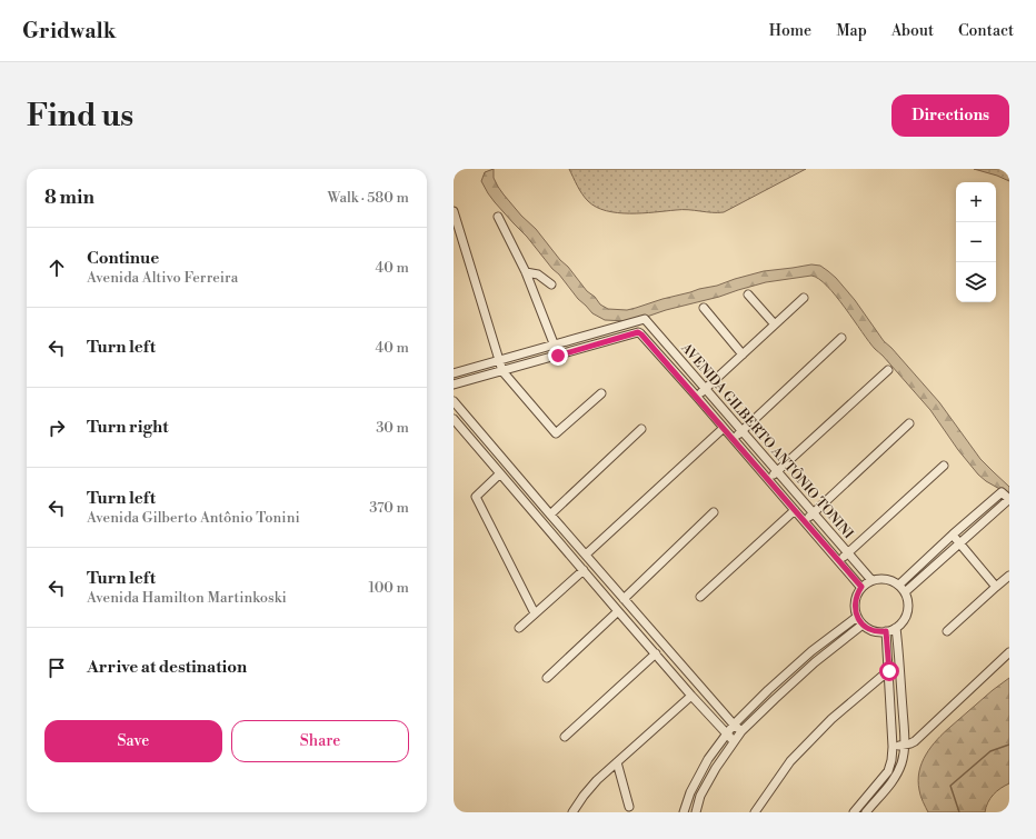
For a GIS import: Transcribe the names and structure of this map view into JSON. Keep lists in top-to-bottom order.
{
  "streets": {
    "street": ["AVENIDA GILBERTO ANTÔNIO TONINI"]
  },
  "page": {
    "header": "Gridwalk",
    "nav": [
      "Home",
      "Map",
      "About",
      "Contact"
    ],
    "buttons": [
      "Directions",
      ["Save", "Share"]
    ],
    "title": "Find us",
    "heading": ["8 min", "Walk · 580 m"],
    "map_buttons": ["+", "−"],
    "list": [
      ["Continue", "Avenida Altivo Ferreira", "40 m"],
      ["Turn left", "40 m"],
      ["Turn right", "30 m"],
      ["Turn left", "Avenida Gilberto Antônio Tonini", "370 m"],
      ["Turn left", "Avenida Hamilton Martinkoski", "100 m"],
      "Arrive at destination"
    ]
  }
}
